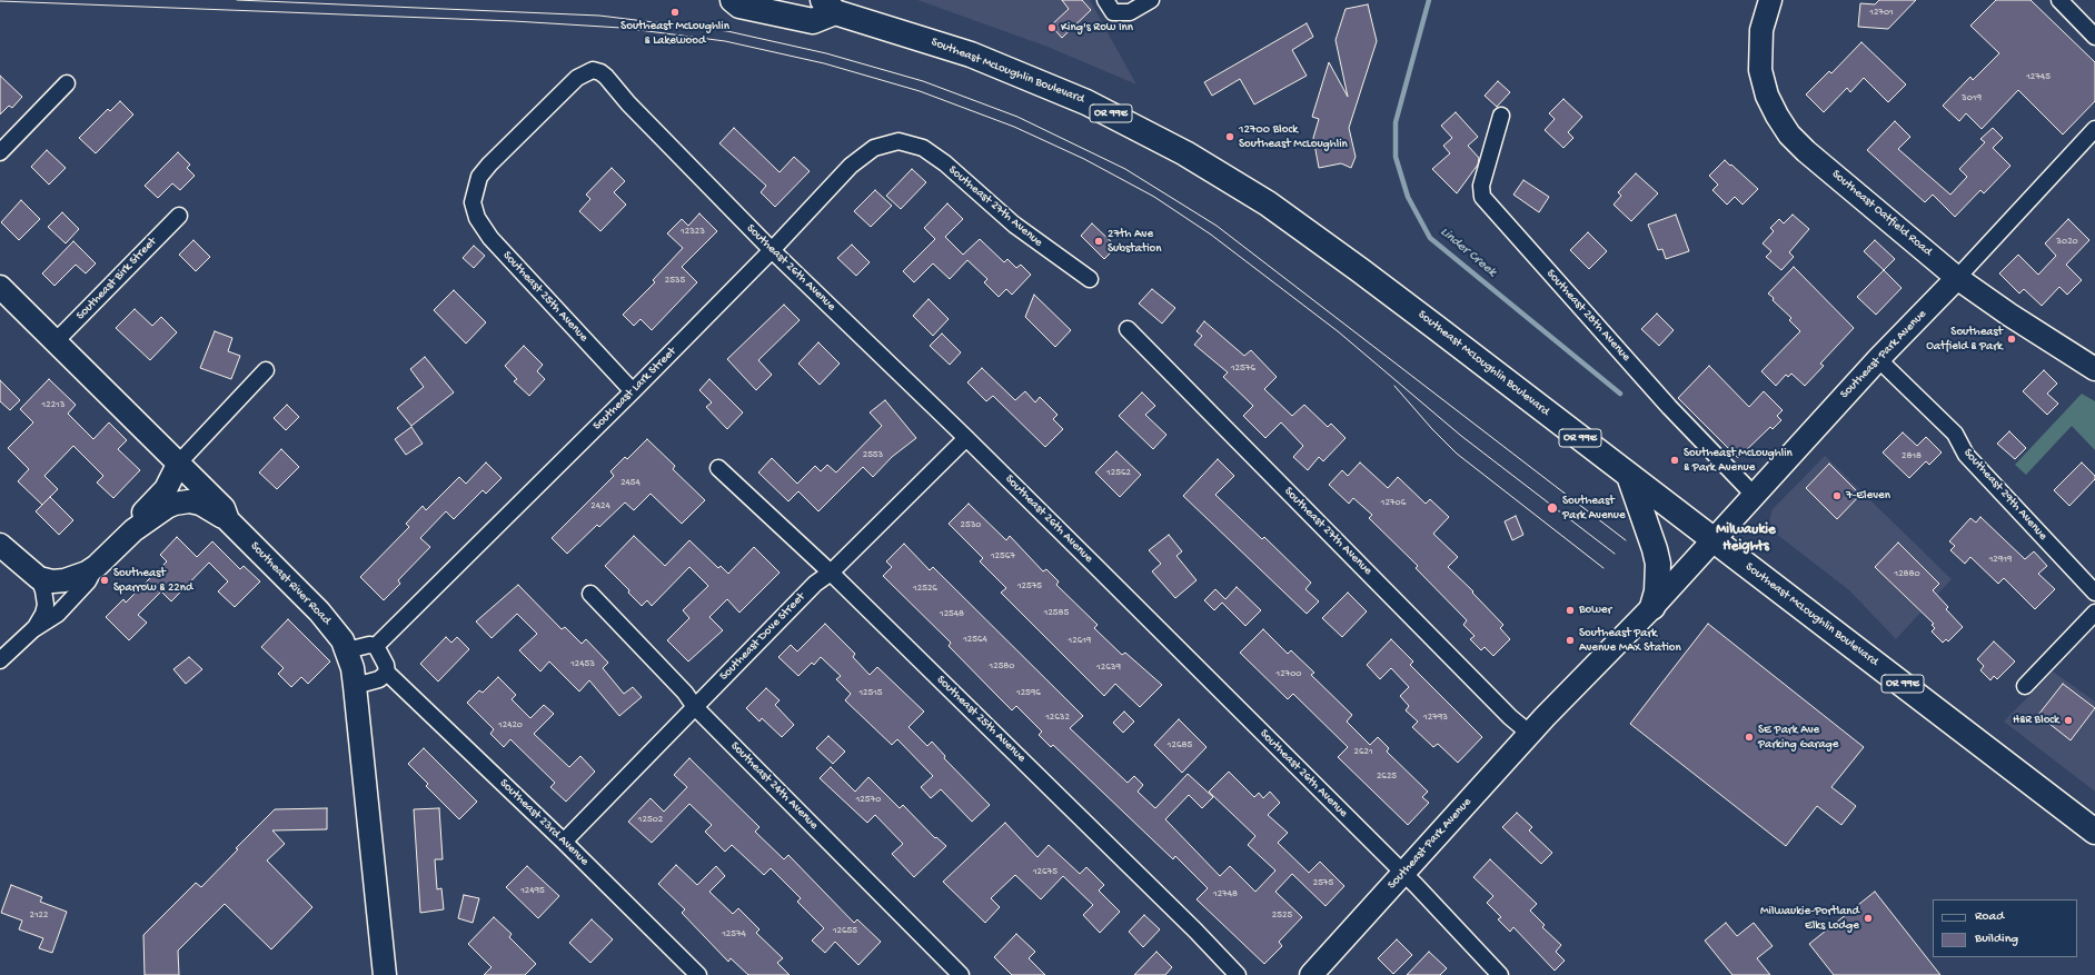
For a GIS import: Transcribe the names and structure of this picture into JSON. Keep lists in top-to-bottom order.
{
  "streets": {
    "main road": ["Southeast McLoughlin Boulevard", "OR 99E"],
    "street": [
      "Southeast 27th Avenue",
      "Southeast Oatfield Road",
      "Southeast 26th Avenue",
      "Southeast Birk Street",
      "Southeast 25th Avenue",
      "Southeast 28th Avenue",
      "Southeast Park Avenue",
      "Southeast Lark Street",
      "Southeast 29th Avenue",
      "Southeast River Road",
      "Southeast Dove Street",
      "Southeast 24th Avenue",
      "Southeast 23rd Avenue"
    ]
  },
  "crossings": [
    ["Southeast McLoughlin Boulevard", "Southeast Park Avenue"],
    ["Southeast 27th Avenue", "Southeast Park Avenue"],
    ["Southeast 27th Avenue", "Southeast Lark Street"],
    ["Southeast Oatfield Road", "Southeast Park Avenue"],
    ["Southeast 26th Avenue", "Southeast 25th Avenue"],
    ["Southeast 26th Avenue", "Southeast Park Avenue"],
    ["Southeast 26th Avenue", "Southeast Lark Street"],
    ["Southeast 26th Avenue", "Southeast Dove Street"],
    ["Southeast Birk Street", "Southeast River Road"],
    ["Southeast 25th Avenue", "Southeast Lark Street"],
    ["Southeast 25th Avenue", "Southeast Dove Street"],
    ["Southeast 28th Avenue", "Southeast Park Avenue"],
    ["Southeast Park Avenue", "Southeast 29th Avenue"],
    ["Southeast Dove Street", "Southeast 24th Avenue"],
    ["Southeast Dove Street", "Southeast 23rd Avenue"]
  ],
  "districts": ["Milwaukie Heights"],
  "water": ["Linder Creek"],
  "places": [
    "Southeast McLoughlin & Lakewood",
    "King's Row Inn",
    "12700 Block Southeast McLoughlin",
    "27th Ave Substation",
    "Southeast Oatfield & Park",
    "Southeast McLoughlin & Park Avenue",
    "7-Eleven",
    "Southeast Park Avenue",
    "Southeast Sparrow & 22nd",
    "Bower",
    "Southeast Park Avenue MAX Station",
    "H&R Block",
    "SE Park Ave Parking Garage",
    "Milwaukie-Portland Elks Lodge"
  ],
  "house_numbers": [
    "12701",
    "12745",
    "3019",
    "12323",
    "3020",
    "2535",
    "12576",
    "12213",
    "2553",
    "2818",
    "12562",
    "2454",
    "12706",
    "2424",
    "2530",
    "12567",
    "12919",
    "12880",
    "12575",
    "12526",
    "12585",
    "12548",
    "12564",
    "12619",
    "12453",
    "12580",
    "12639",
    "12700",
    "12515",
    "12596",
    "12632",
    "12793",
    "12420",
    "12685",
    "2621",
    "2625",
    "12570",
    "12502",
    "12675",
    "2575",
    "12495",
    "12748",
    "2122",
    "2525",
    "12655",
    "12574"
  ],
  "legend": ["Road", "Building"]
}
